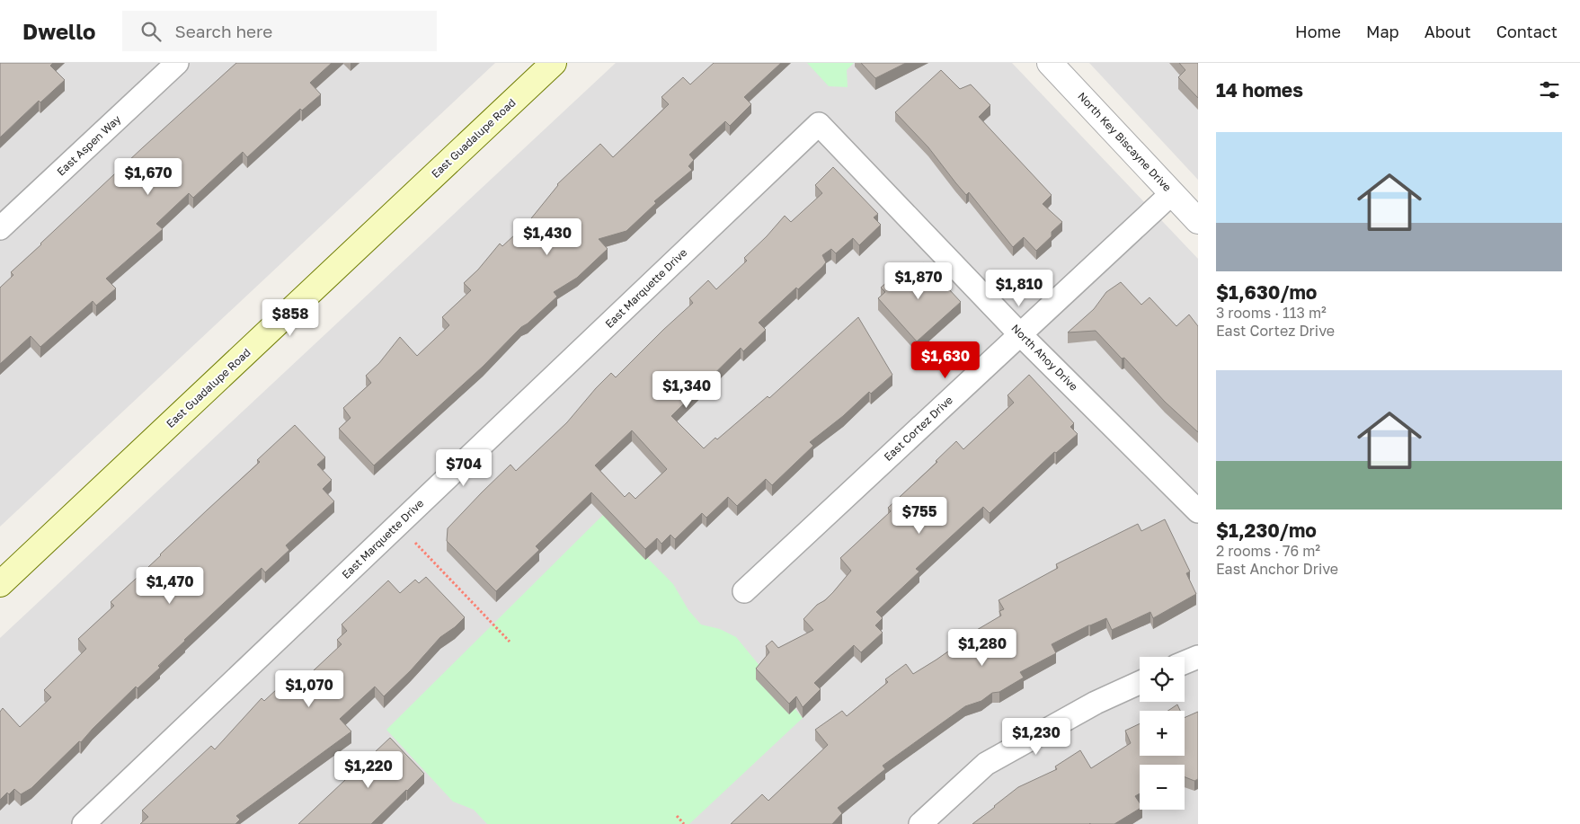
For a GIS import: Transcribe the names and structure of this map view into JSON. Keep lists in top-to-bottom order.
{
  "streets": {
    "main road": ["East Guadalupe Road"],
    "street": [
      "North Key Biscayne Drive",
      "East Aspen Way",
      "East Marquette Drive",
      "North Ahoy Drive",
      "East Cortez Drive"
    ]
  },
  "crossings": [
    ["North Key Biscayne Drive", "East Cortez Drive"],
    ["East Marquette Drive", "North Ahoy Drive"],
    ["North Ahoy Drive", "East Cortez Drive"]
  ],
  "page": {
    "header": "Dwello",
    "search": "Search here",
    "nav": [
      "Home",
      "Map",
      "About",
      "Contact"
    ],
    "heading": "14 homes",
    "list": [
      {
        "name": "$1,630/mo",
        "note": "3 rooms · 113 m² · East Cortez Drive"
      },
      {
        "name": "$1,230/mo",
        "note": "2 rooms · 76 m² · East Anchor Drive"
      }
    ],
    "price": [
      "$1,670",
      "$1,430",
      "$1,870",
      "$1,810",
      "$858",
      "$1,630",
      "$1,340",
      "$704",
      "$755",
      "$1,470",
      "$1,280",
      "$1,070",
      "$1,230",
      "$1,220"
    ],
    "map_buttons": ["+", "−"]
  }
}
